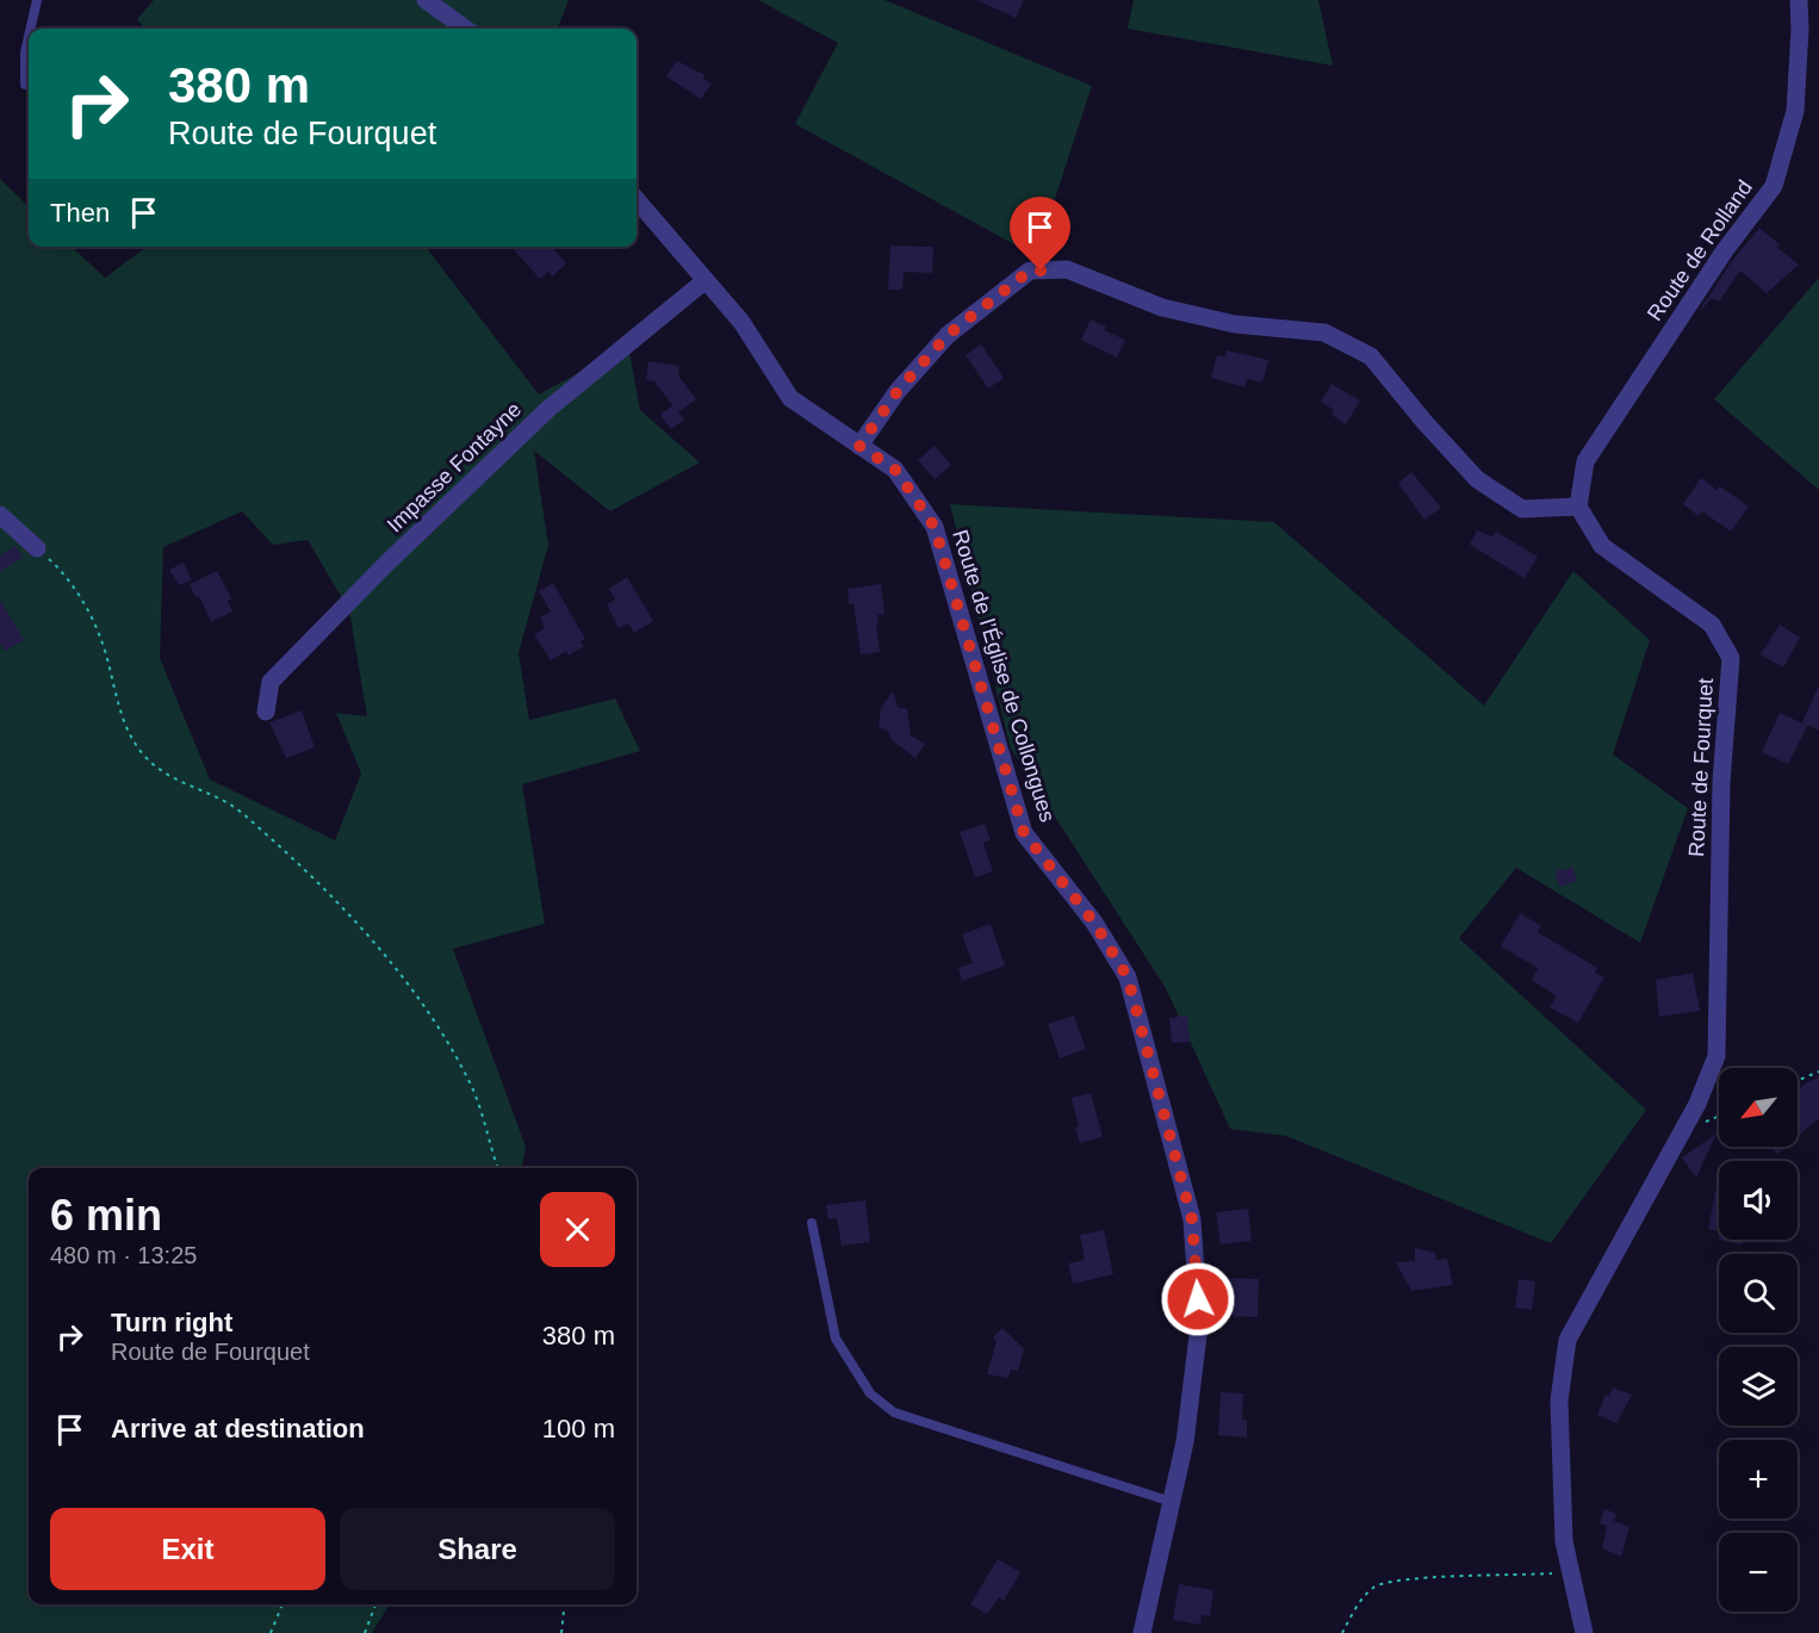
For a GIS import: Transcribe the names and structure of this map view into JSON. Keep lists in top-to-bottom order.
{
  "streets": {
    "street": [
      "Route de Rolland",
      "Impasse Fontayne",
      "Route de l’Église de Collongues",
      "Route de Fourquet"
    ]
  },
  "crossings": [
    ["Route de Rolland", "Route de Fourquet"],
    ["Impasse Fontayne", "Route de l’Église de Collongues"]
  ],
  "north": "bottom left",
  "page": {
    "turn": ["380 m", "Route de Fourquet"],
    "then": "Then",
    "map_buttons": ["+", "−"],
    "heading": ["6 min", "480 m · 13:25"],
    "list": [
      {
        "name": "Turn right",
        "note": "Route de Fourquet",
        "value": "380 m"
      },
      {
        "name": "Arrive at destination",
        "value": "100 m"
      }
    ],
    "buttons": ["Exit", "Share"]
  }
}
